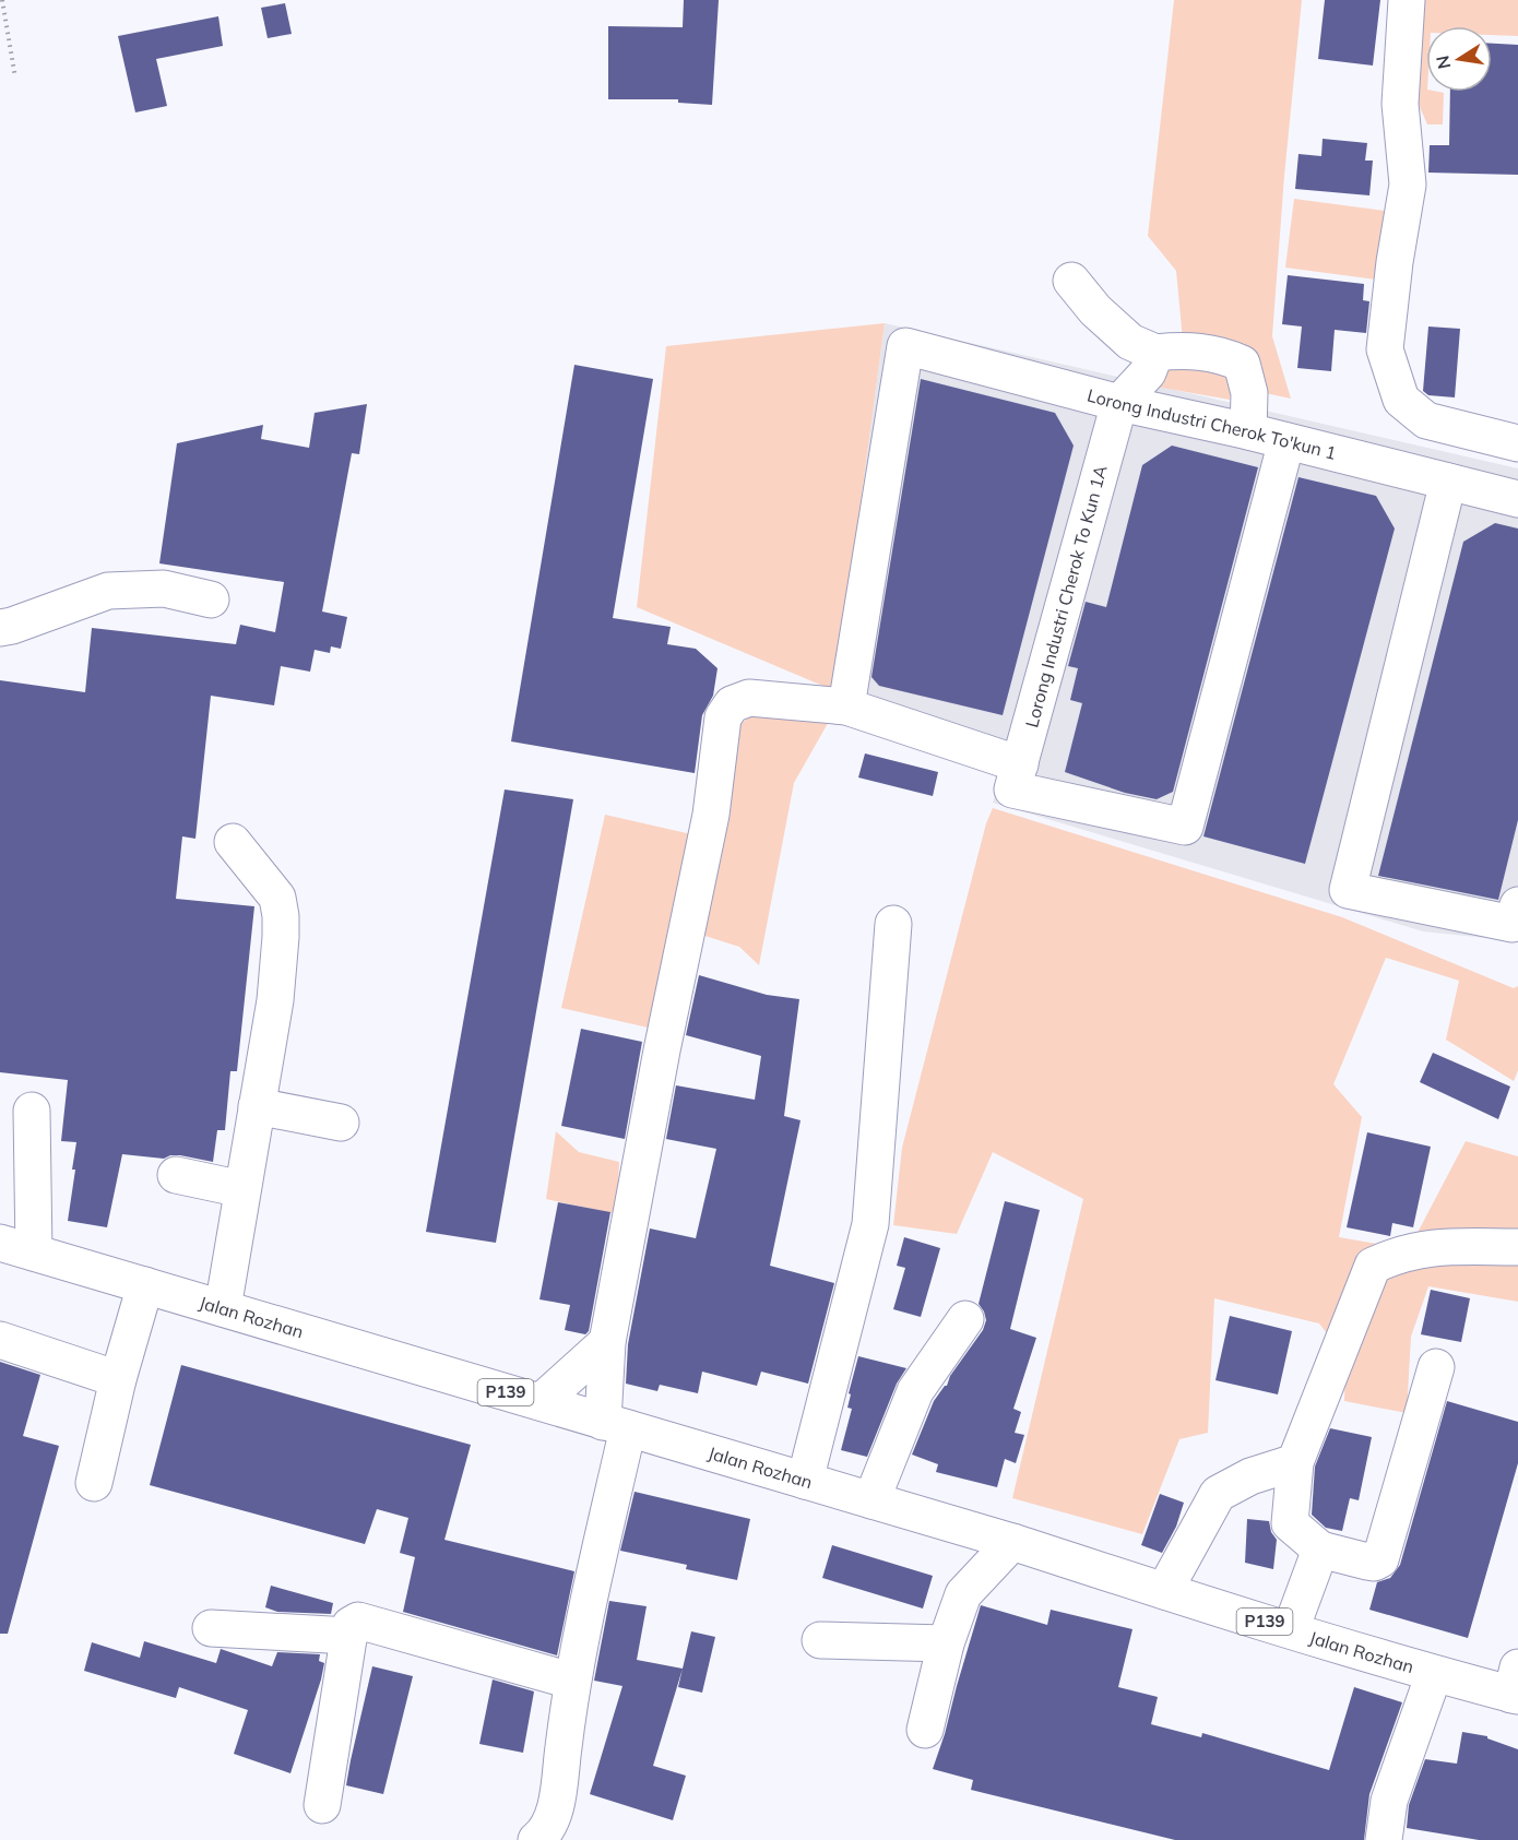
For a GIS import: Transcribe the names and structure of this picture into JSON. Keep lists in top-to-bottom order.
{
  "streets": {
    "street": [
      "Lorong Industri Cherok To'kun 1",
      "Lorong Industri Cherok To Kun 1A",
      "Jalan Rozhan",
      "P139"
    ]
  },
  "crossings": [
    ["Lorong Industri Cherok To'kun 1", "Lorong Industri Cherok To Kun 1A"]
  ],
  "north": "left"
}
